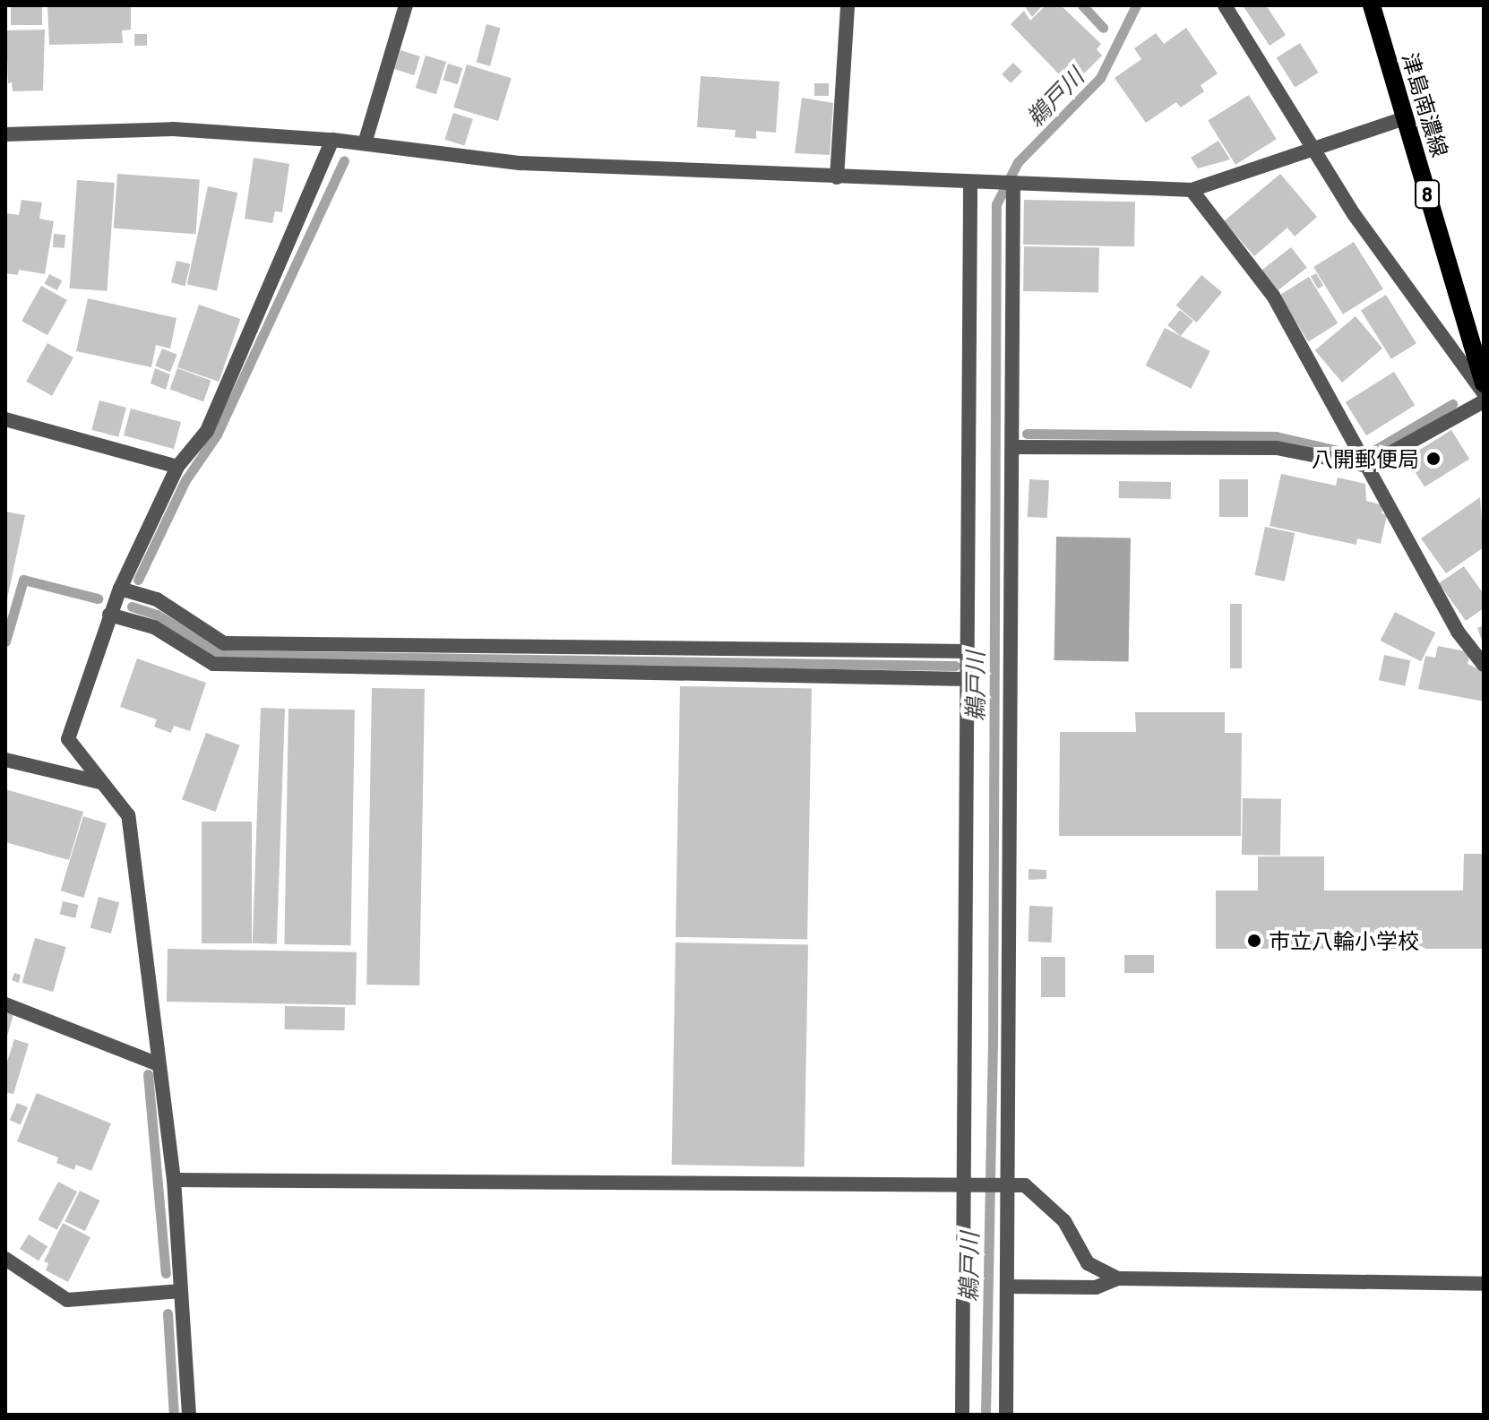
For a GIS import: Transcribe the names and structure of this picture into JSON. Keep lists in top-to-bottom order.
{
  "streets": {
    "main road": ["津島南濃線", "8"]
  },
  "water": ["鵜戸川"],
  "places": ["八開郵便局", "市立八輪小学校"]
}
